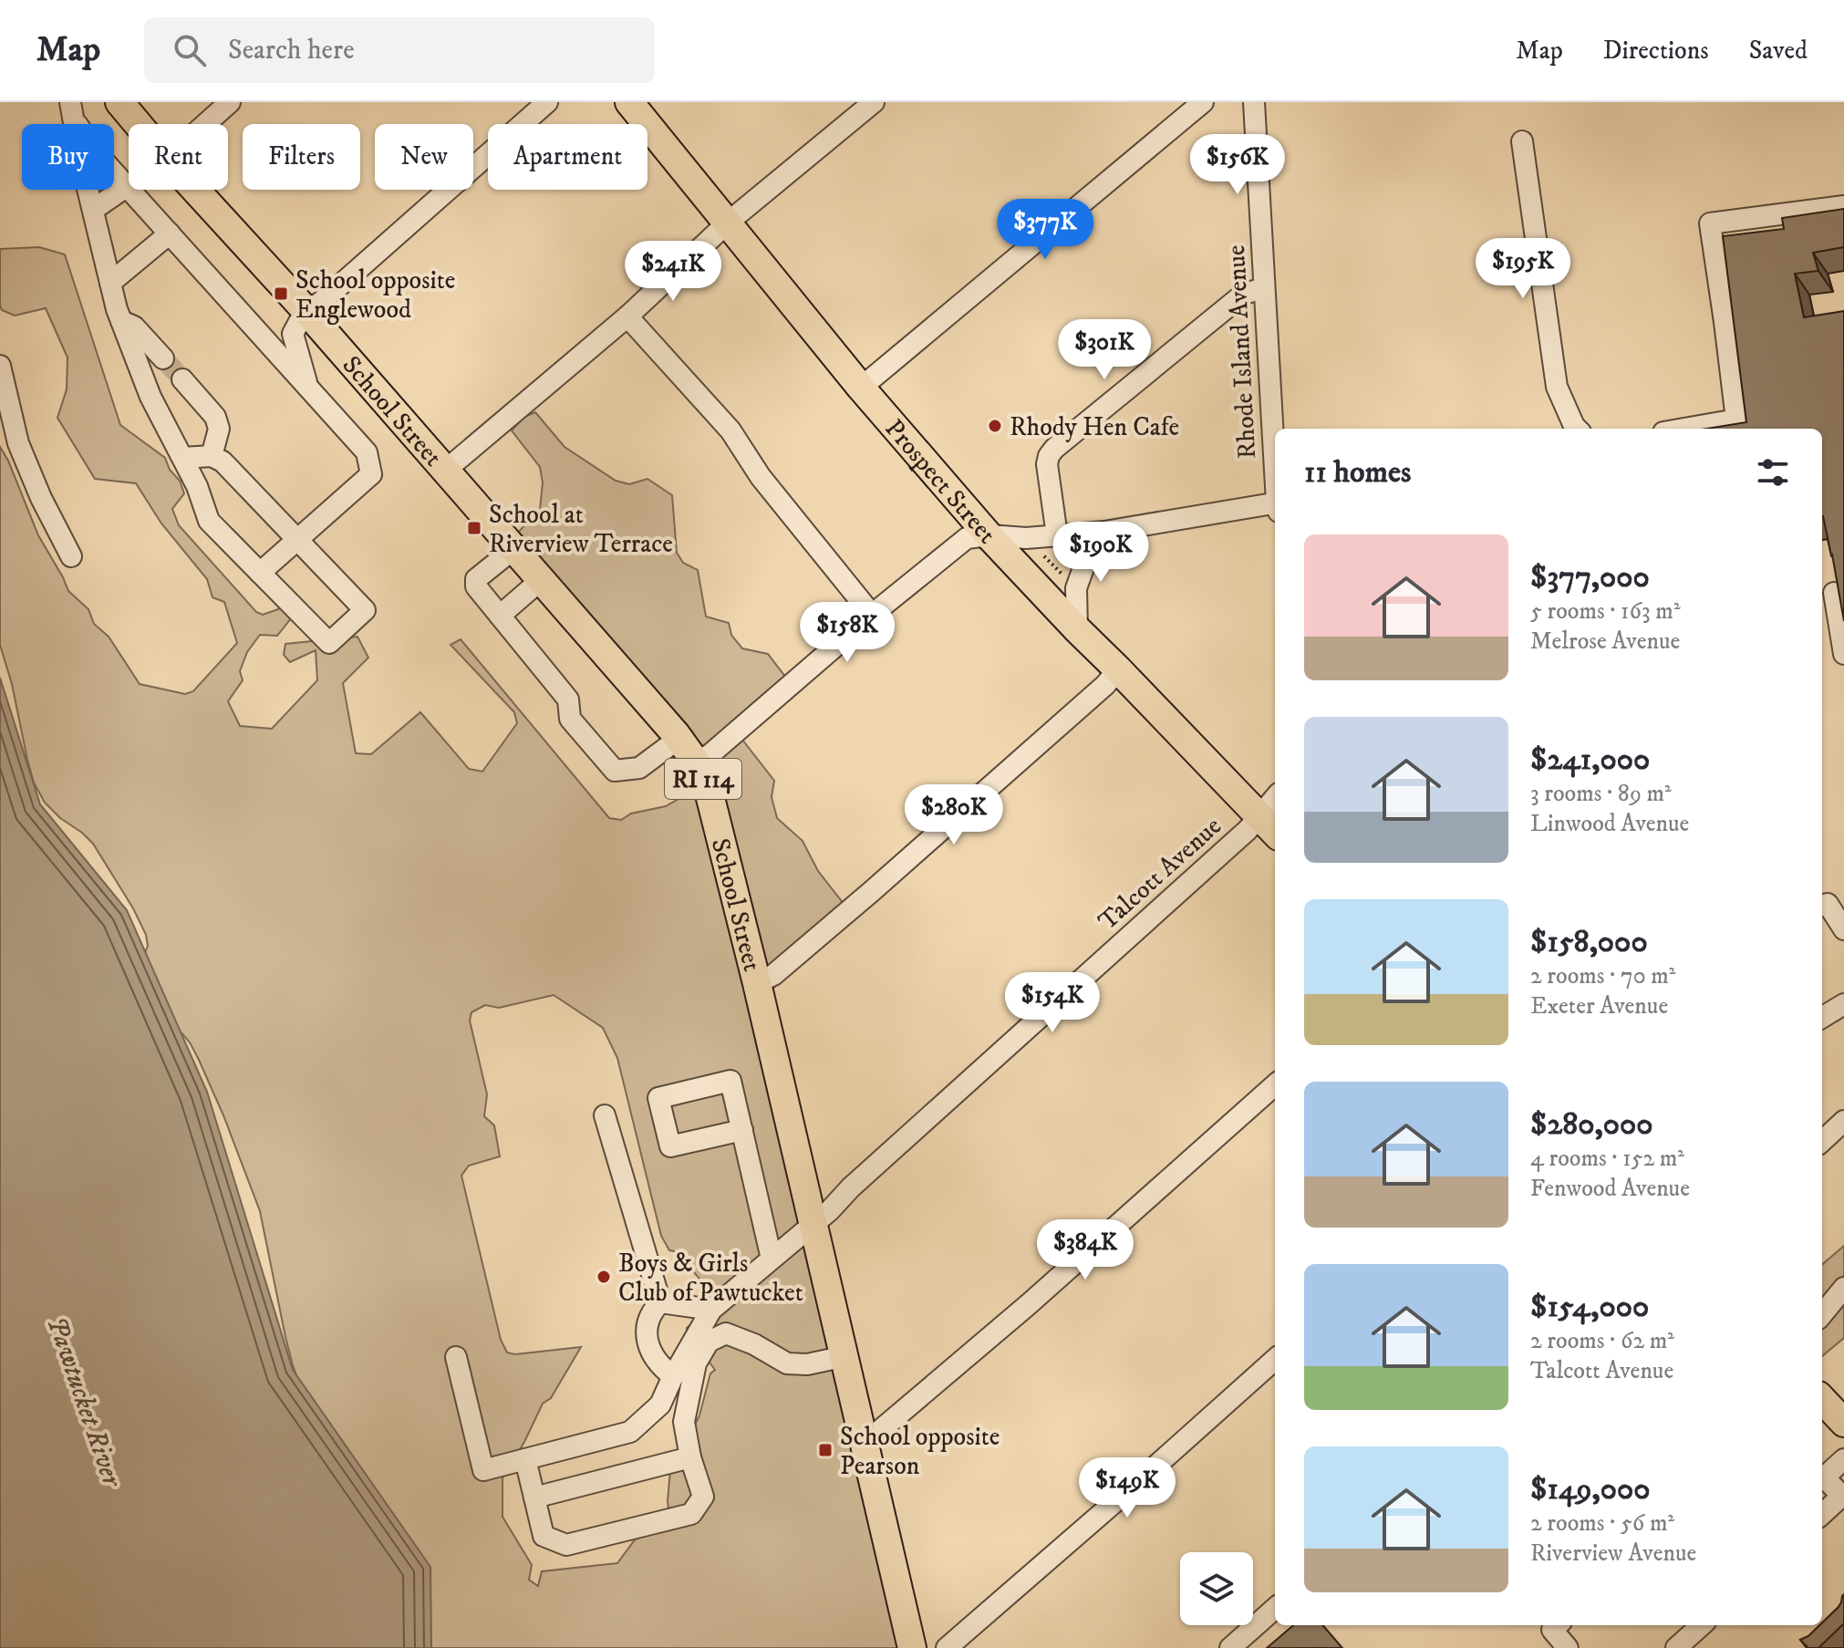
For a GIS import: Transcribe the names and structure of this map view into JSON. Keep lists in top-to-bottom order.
{
  "streets": {
    "main road": ["School Street", "Prospect Street", "RI 114"],
    "street": ["Rhode Island Avenue", "Talcott Avenue"]
  },
  "crossings": [
    ["School Street", "Talcott Avenue"],
    ["Prospect Street", "Talcott Avenue"]
  ],
  "water": ["Pawtucket River"],
  "places": {
    "transit": ["School opposite Englewood", "School at Riverview Terrace", "School opposite Pearson"],
    "other": ["Rhody Hen Cafe", "Boys & Girls Club of Pawtucket"]
  },
  "page": {
    "header": "Map",
    "search": "Search here",
    "nav": ["Map", "Directions", "Saved"],
    "chip": [
      "Buy",
      "Rent",
      "Filters",
      "New",
      "Apartment"
    ],
    "price": [
      "$156K",
      "$377K",
      "$195K",
      "$241K",
      "$301K",
      "$190K",
      "$158K",
      "$280K",
      "$154K",
      "$384K",
      "$149K"
    ],
    "heading": "11 homes",
    "list": [
      {
        "name": "$377,000",
        "note": "5 rooms · 163 m² · Melrose Avenue"
      },
      {
        "name": "$241,000",
        "note": "3 rooms · 89 m² · Linwood Avenue"
      },
      {
        "name": "$158,000",
        "note": "2 rooms · 70 m² · Exeter Avenue"
      },
      {
        "name": "$280,000",
        "note": "4 rooms · 152 m² · Fenwood Avenue"
      },
      {
        "name": "$154,000",
        "note": "2 rooms · 62 m² · Talcott Avenue"
      },
      {
        "name": "$149,000",
        "note": "2 rooms · 56 m² · Riverview Avenue"
      }
    ]
  }
}
